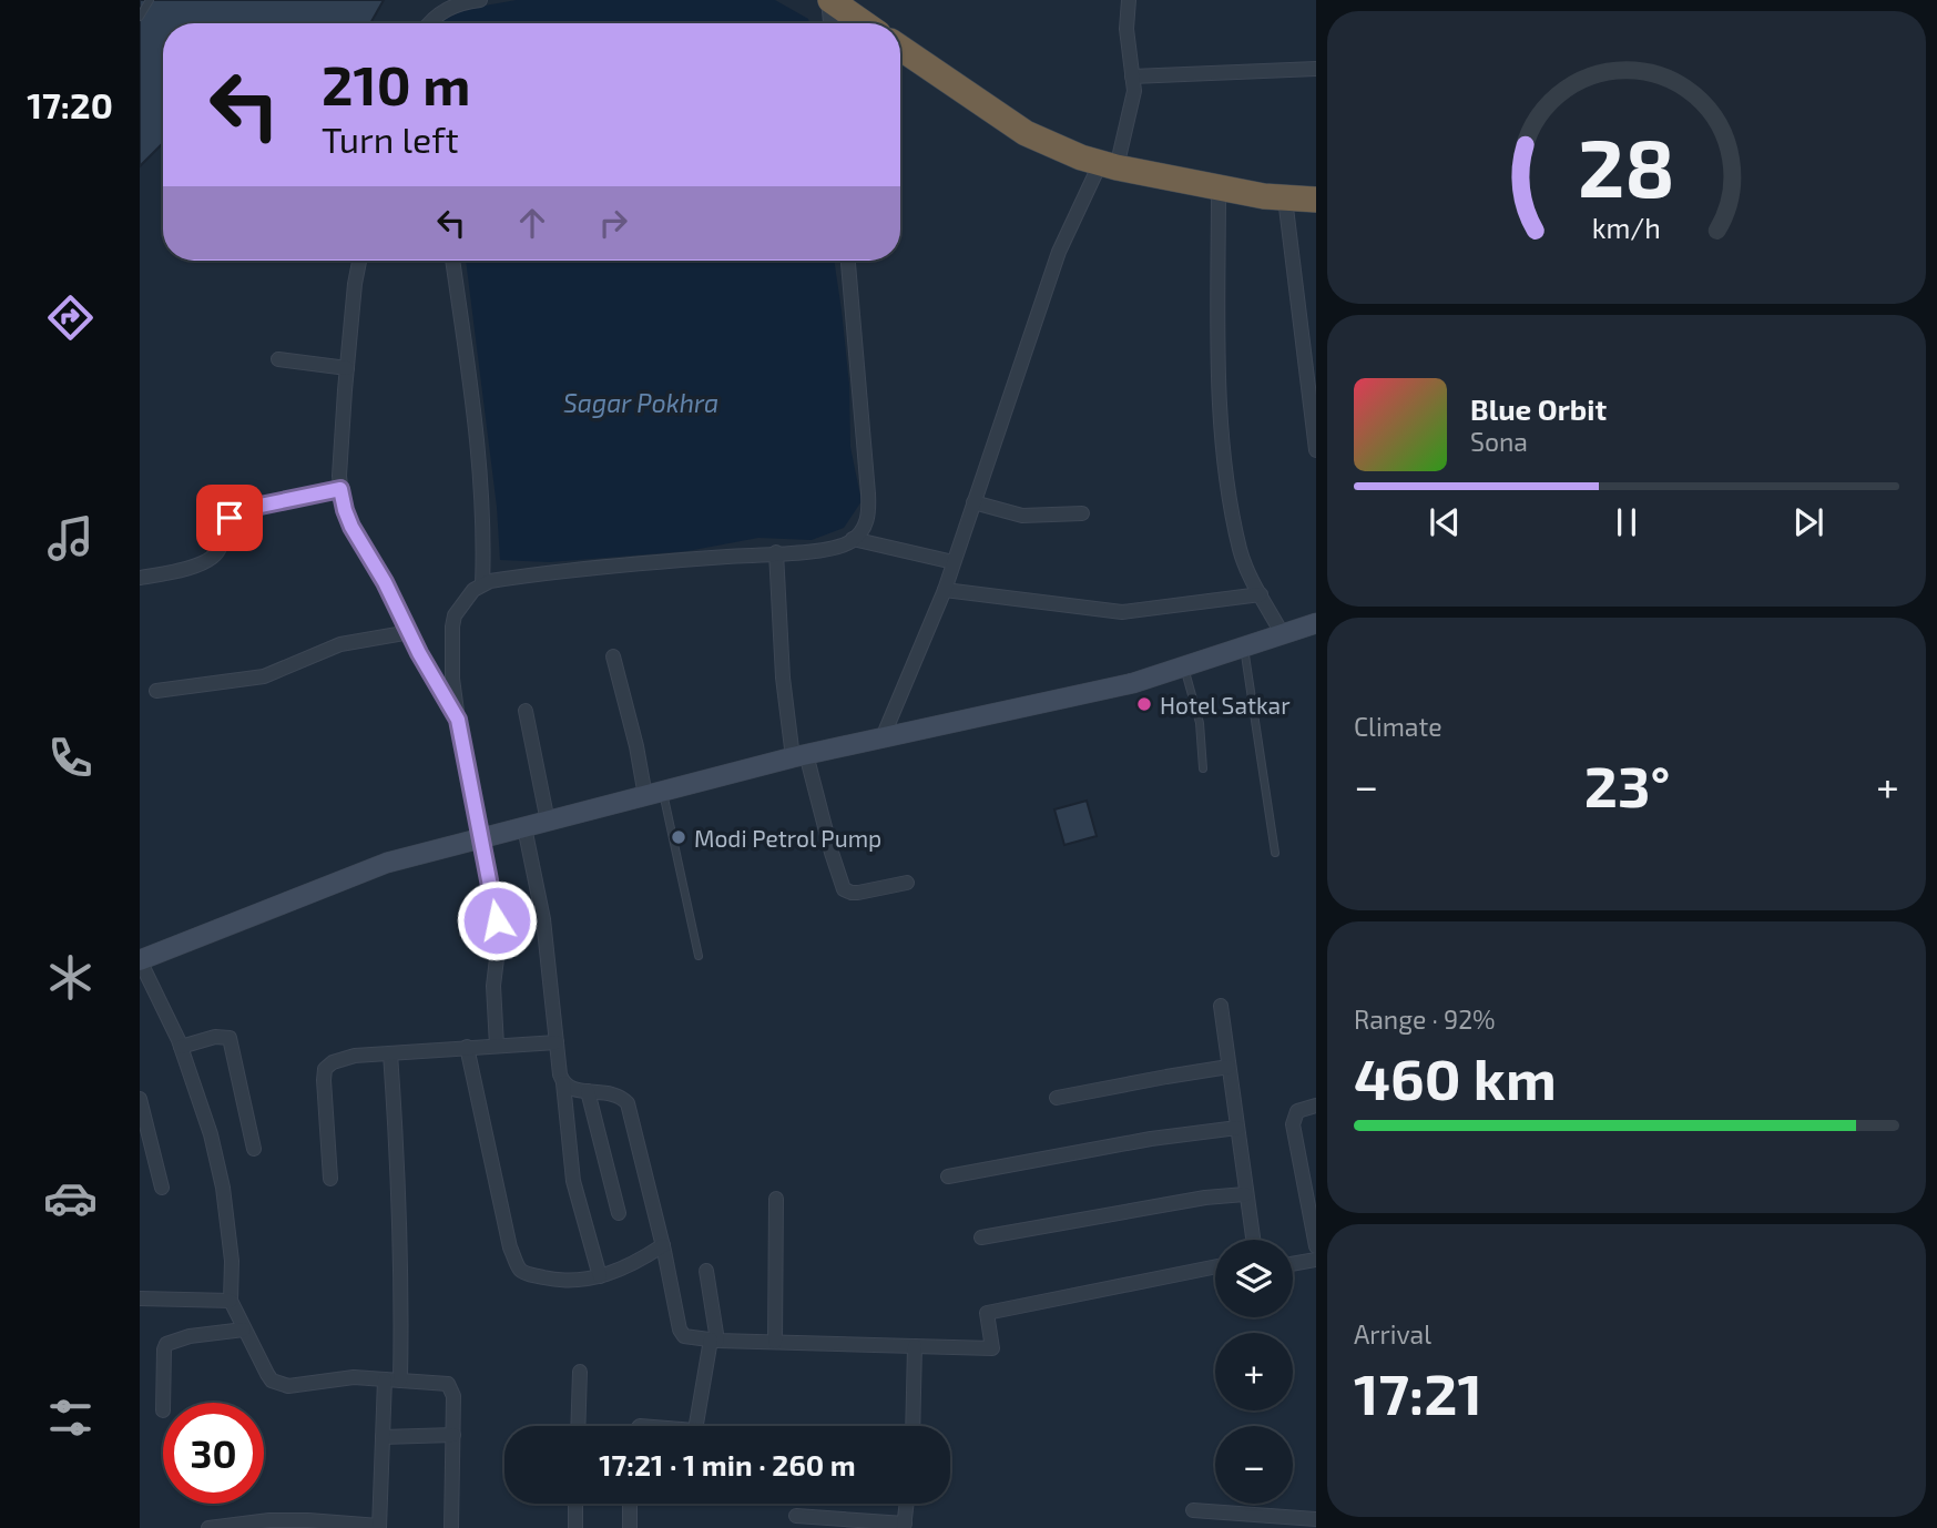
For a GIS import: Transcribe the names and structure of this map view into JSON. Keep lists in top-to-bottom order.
{
  "water": ["Sagar Pokhra"],
  "places": ["Hotel Satkar", "Modi Petrol Pump"],
  "page": {
    "tabs": "17:20",
    "turn": ["210 m", "Turn left"],
    "song": ["Blue Orbit", "Sona"],
    "tile": [
      "Climate",
      ["Range · 92%", "460 km"],
      ["Arrival", "17:21"]
    ],
    "heat": ["−", "23°", "+"],
    "map_buttons": ["+", "−"],
    "limit": "30",
    "trip": "17:21 · 1 min · 260 m",
    "gauge": ["28", "km/h"]
  }
}
